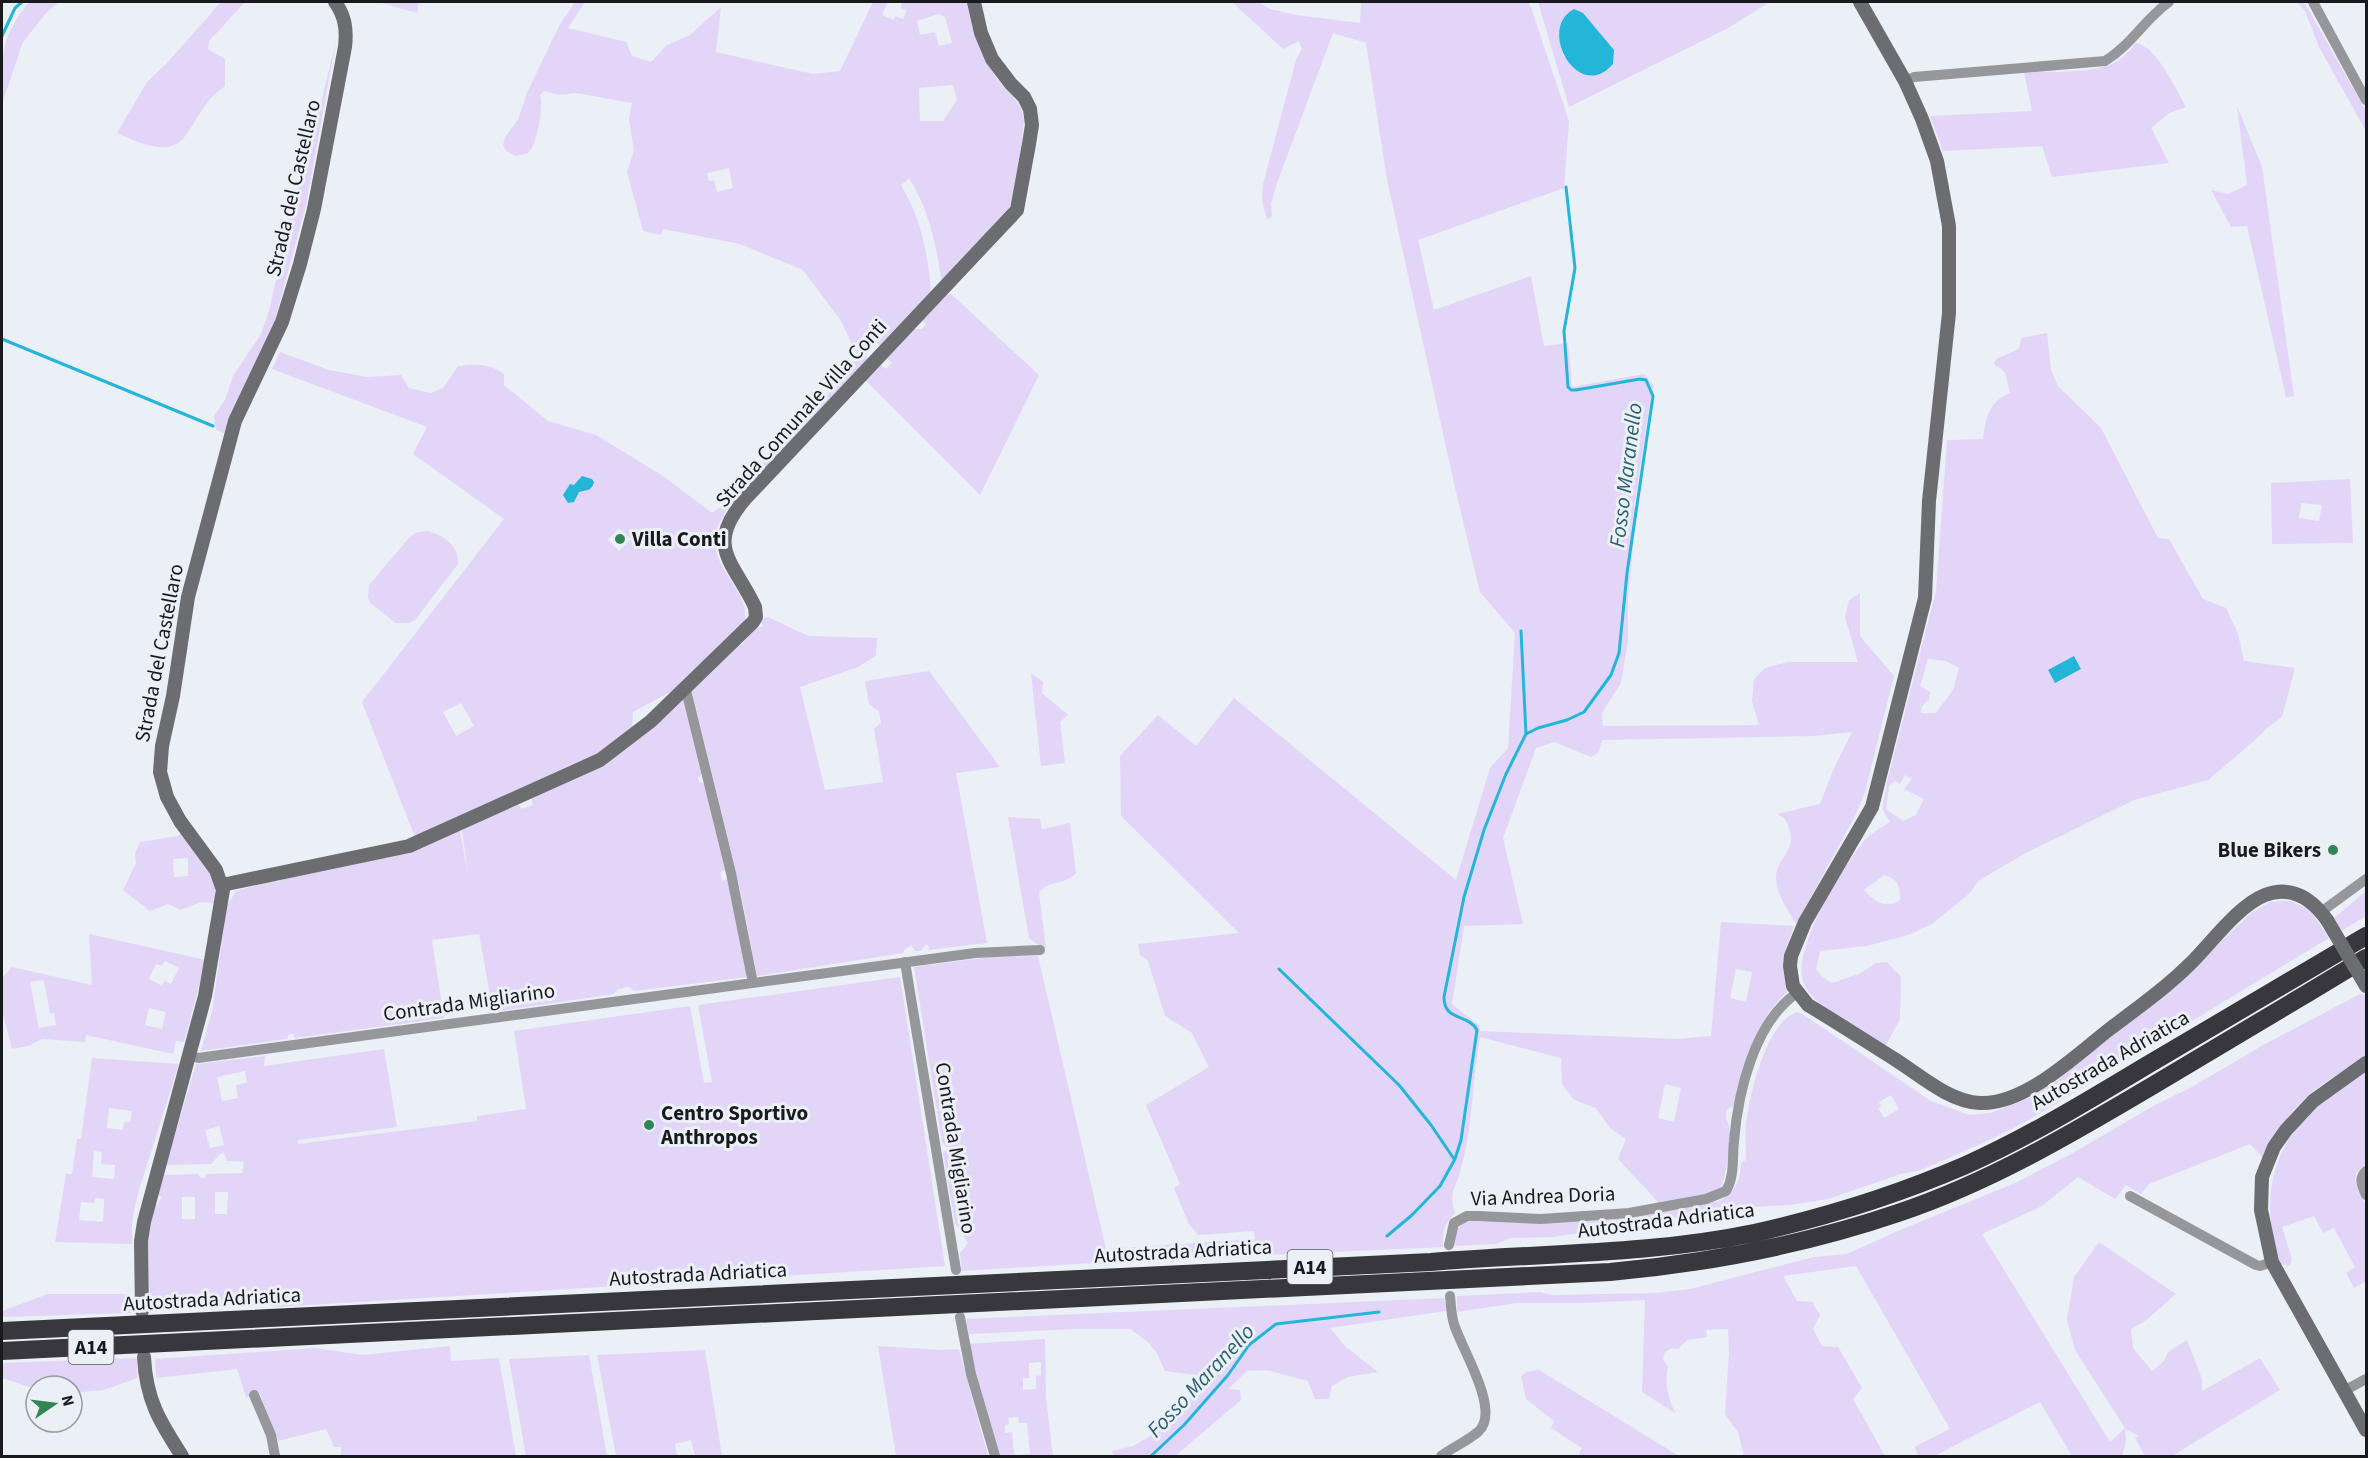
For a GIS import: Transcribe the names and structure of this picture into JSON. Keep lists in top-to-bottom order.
{
  "streets": {
    "highway": ["Autostrada Adriatica", "A14"],
    "street": [
      "Strada del Castellaro",
      "Strada Comunale Villa Conti",
      "Contrada Migliarino",
      "Via Andrea Doria"
    ]
  },
  "crossings": [
    ["Strada del Castellaro", "Strada Comunale Villa Conti"]
  ],
  "water": ["Fosso Maranello"],
  "places": ["Villa Conti", "Blue Bikers", "Centro Sportivo Anthropos"],
  "north": "right"
}
